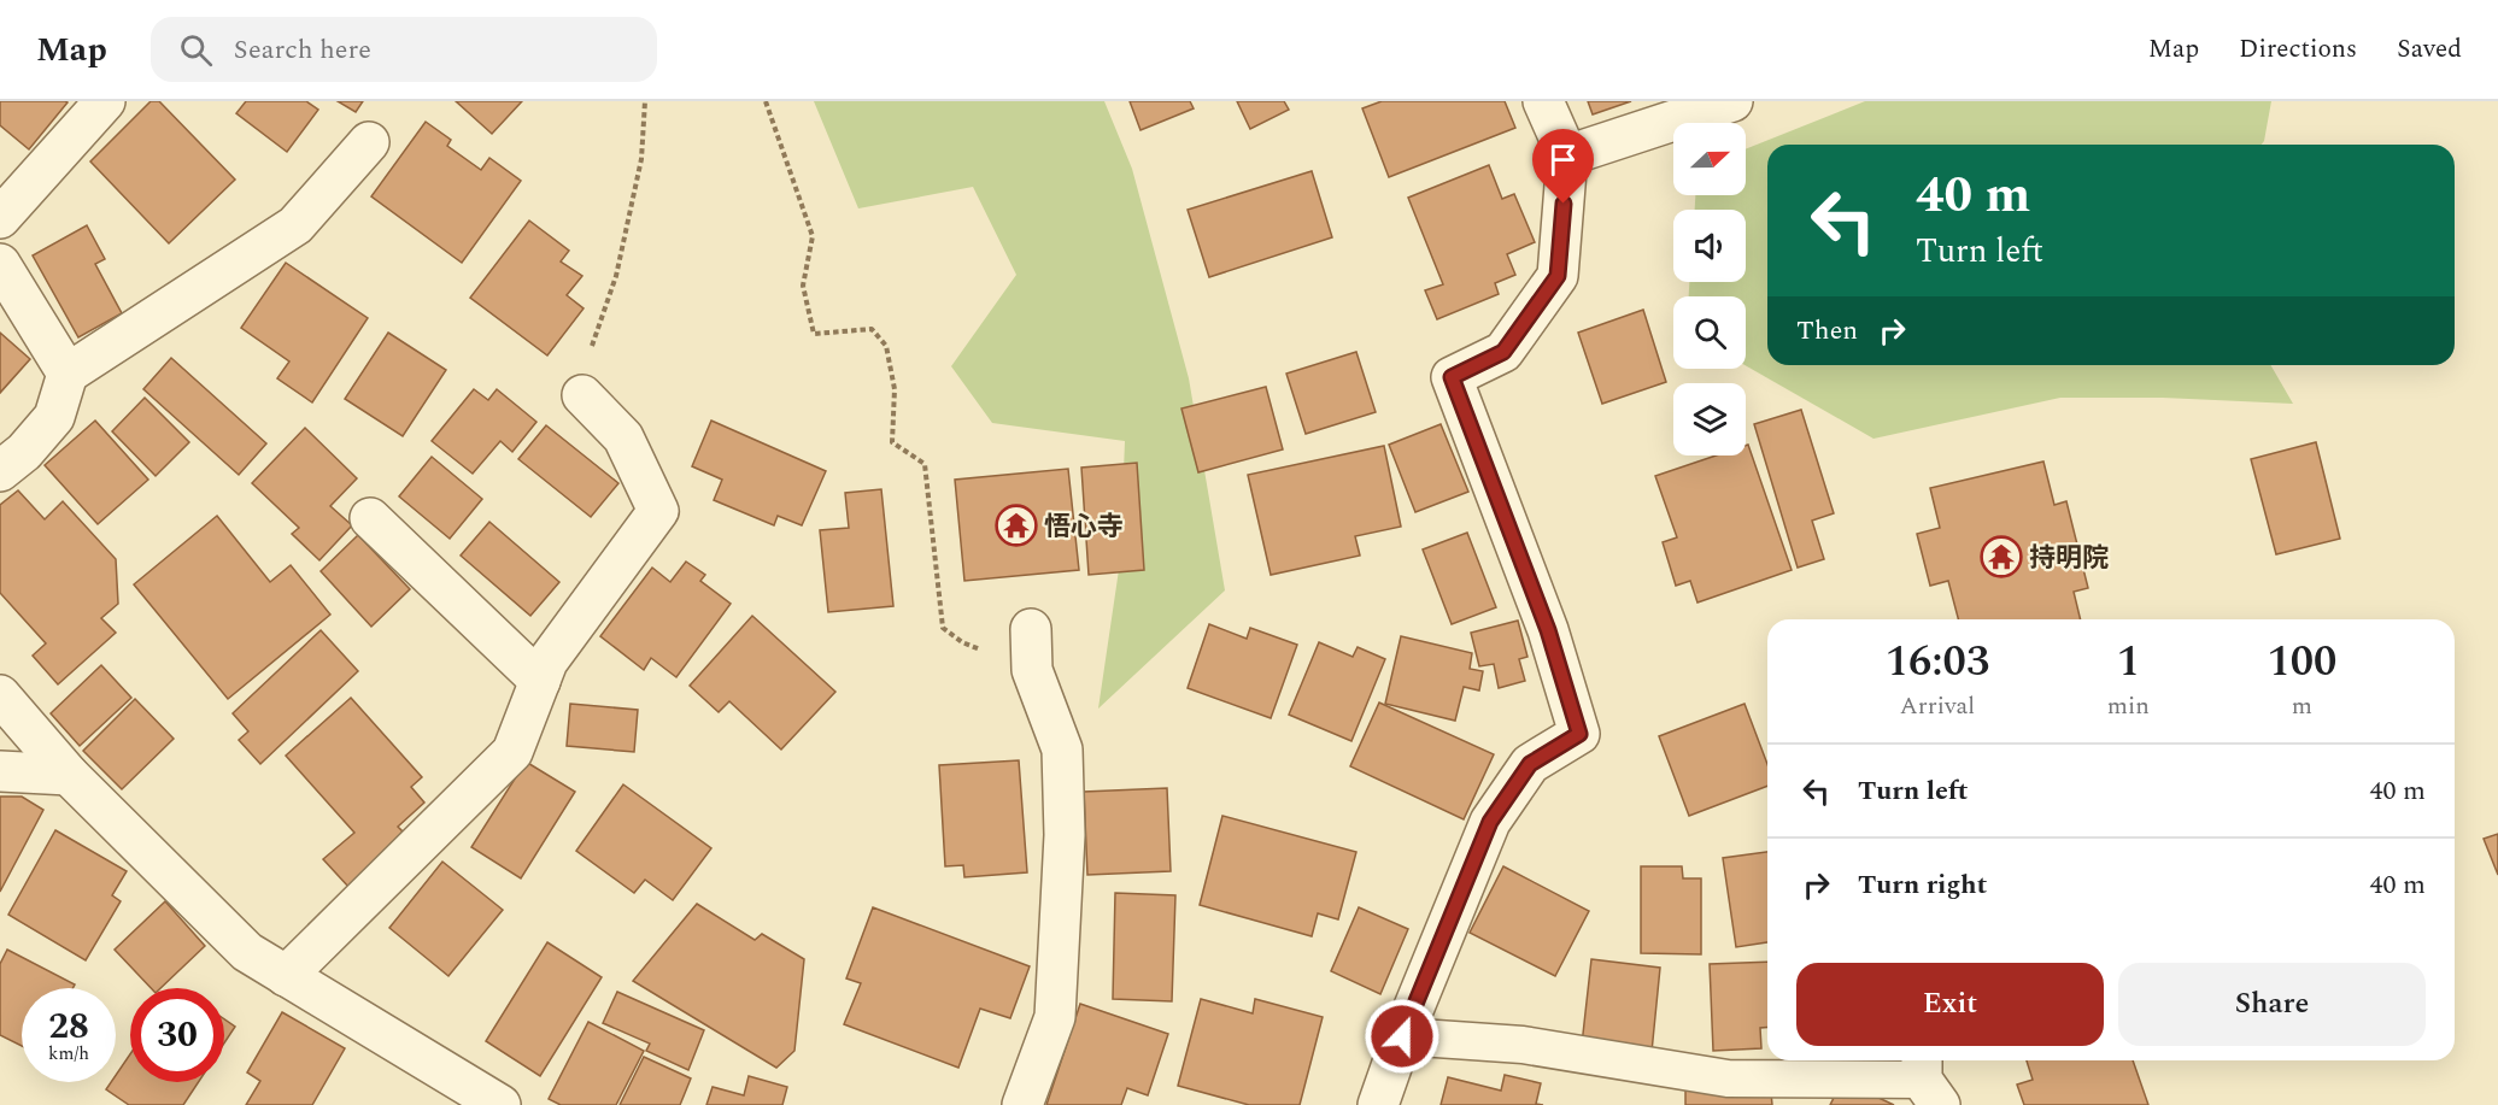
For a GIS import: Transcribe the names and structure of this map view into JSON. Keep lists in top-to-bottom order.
{
  "places": {
    "temple": ["悟心寺", "持明院"]
  },
  "north": "right",
  "page": {
    "header": "Map",
    "search": "Search here",
    "nav": ["Map", "Directions", "Saved"],
    "turn": ["40 m", "Turn left"],
    "then": "Then",
    "eta": [
      "16:03",
      "Arrival",
      "1",
      "min",
      "100",
      "m"
    ],
    "list": [
      {
        "name": "Turn left",
        "value": "40 m"
      },
      {
        "name": "Turn right",
        "value": "40 m"
      }
    ],
    "buttons": ["Exit", "Share"],
    "speed": "28 km/h",
    "limit": "30"
  }
}
